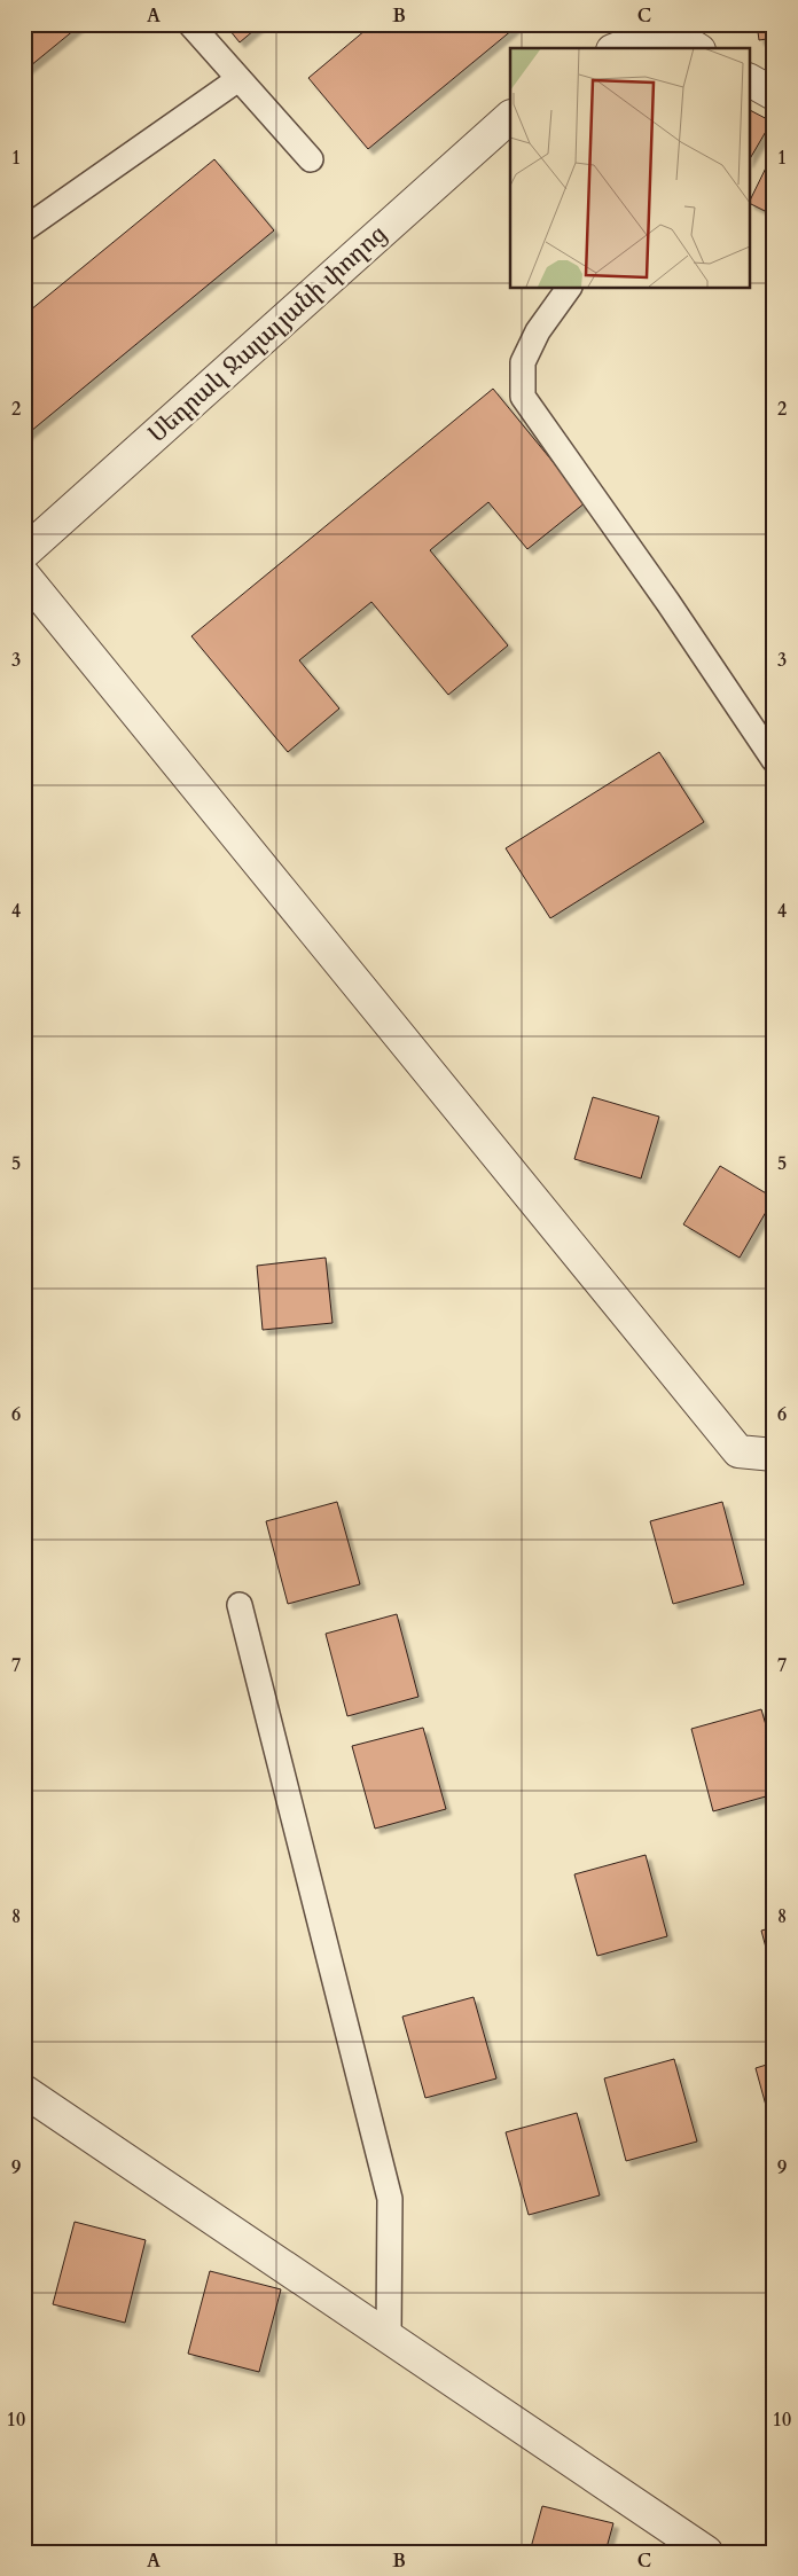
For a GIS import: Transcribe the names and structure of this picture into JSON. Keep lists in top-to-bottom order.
{
  "streets": {
    "street": ["Սեդրակ Ջալալյանի փողոց"]
  },
  "grid": {
    "columns": ["A", "B", "C"],
    "rows": [
      "1",
      "2",
      "3",
      "4",
      "5",
      "6",
      "7",
      "8",
      "9",
      "10"
    ]
  }
}
